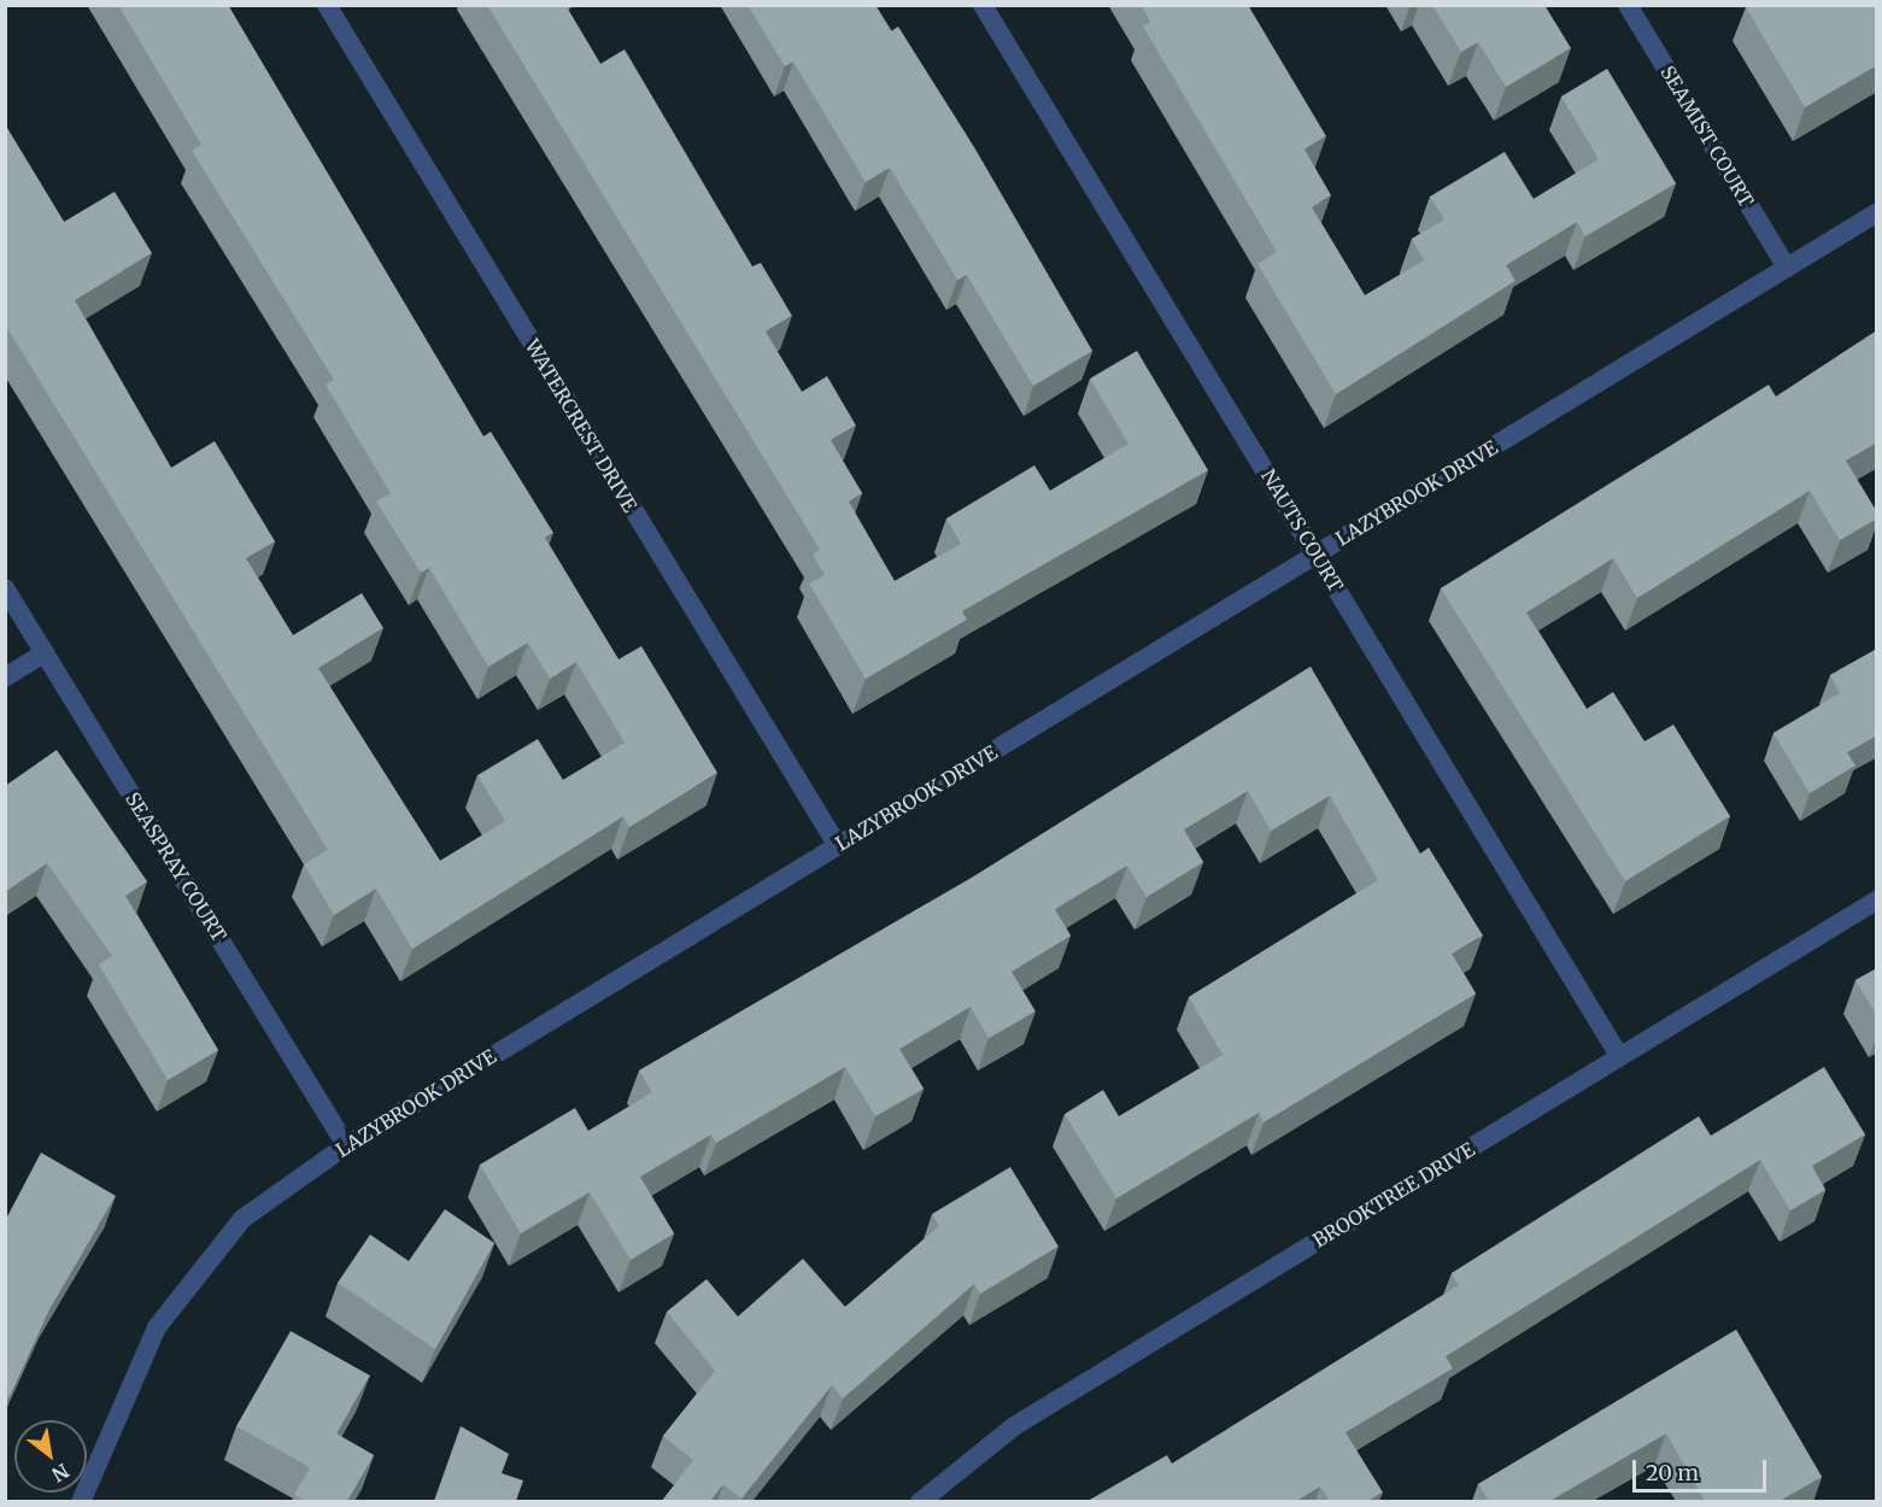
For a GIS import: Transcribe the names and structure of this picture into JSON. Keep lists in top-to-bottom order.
{
  "streets": {
    "street": [
      "SEAMIST COURT",
      "WATERCREST DRIVE",
      "LAZYBROOK DRIVE",
      "NAUTS COURT",
      "SEASPRAY COURT",
      "BROOKTREE DRIVE"
    ]
  },
  "crossings": [
    ["SEAMIST COURT", "LAZYBROOK DRIVE"],
    ["WATERCREST DRIVE", "LAZYBROOK DRIVE"],
    ["LAZYBROOK DRIVE", "NAUTS COURT"],
    ["LAZYBROOK DRIVE", "SEASPRAY COURT"],
    ["NAUTS COURT", "BROOKTREE DRIVE"]
  ],
  "scale_bar": "20 m",
  "north": "bottom right"
}
